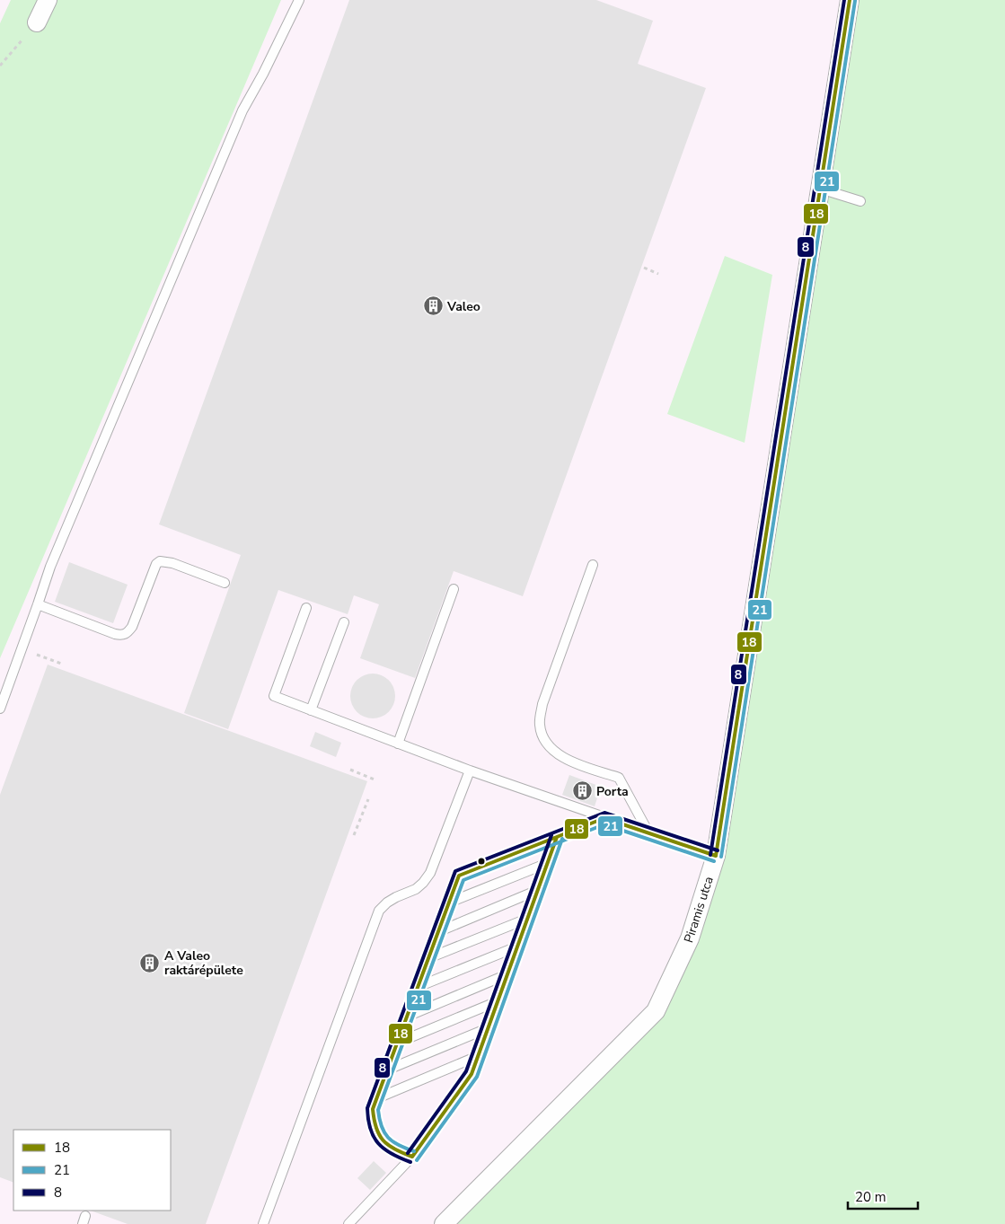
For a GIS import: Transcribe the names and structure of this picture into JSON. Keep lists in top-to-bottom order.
{
  "streets": {
    "street": ["Piramis utca"]
  },
  "places": {
    "building": ["Valeo", "Porta", "A Valeo raktárépülete"]
  },
  "lines": ["transit line 18", "transit line 8", "transit line 21"],
  "legend": ["18", "21", "8"],
  "scale_bar": "20 m"
}
